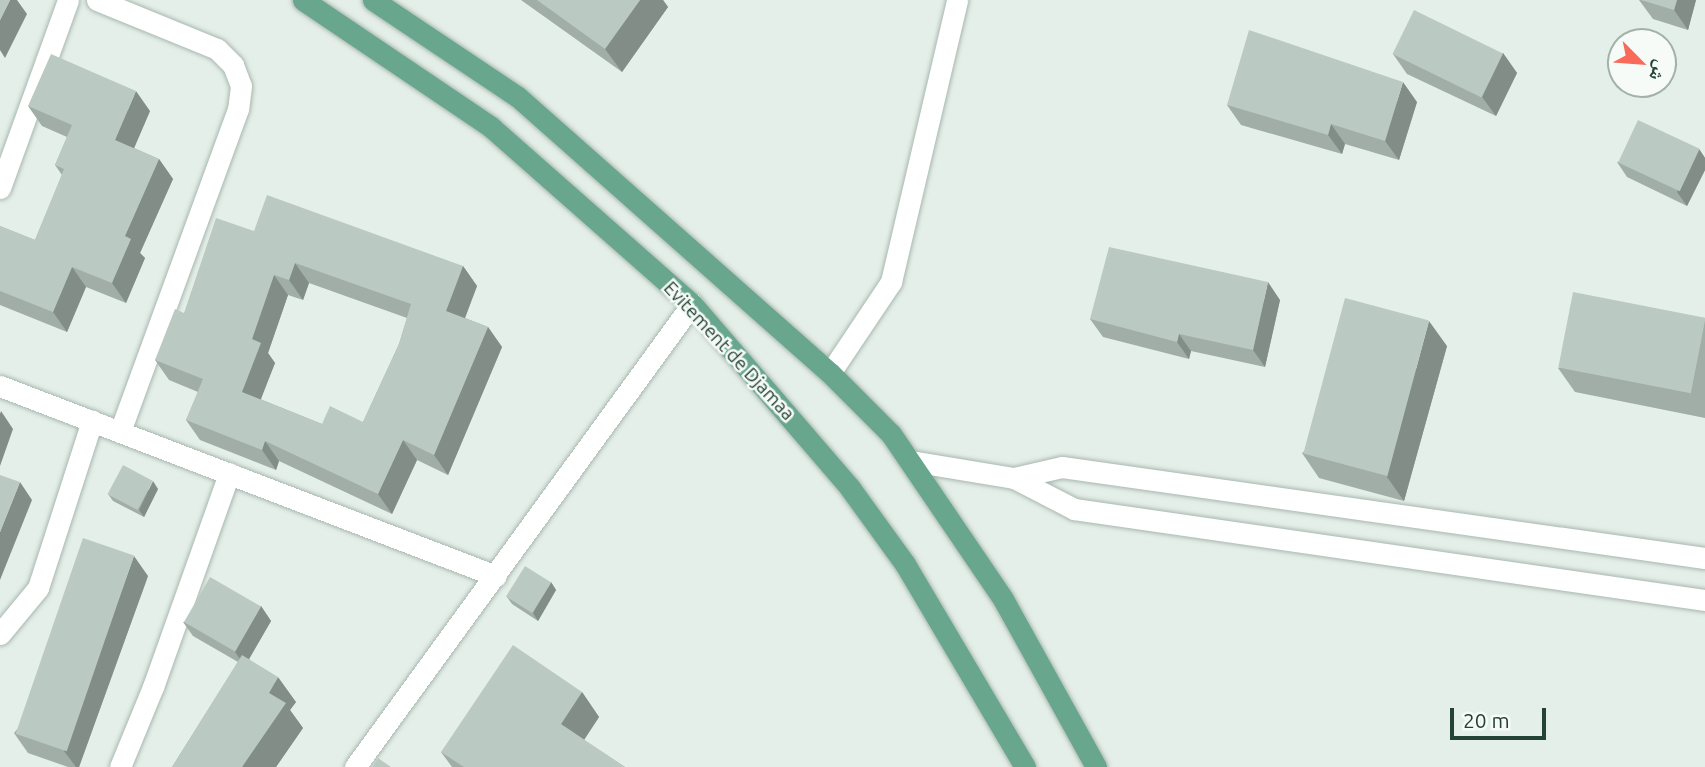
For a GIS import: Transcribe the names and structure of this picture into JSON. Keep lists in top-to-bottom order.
{
  "streets": {
    "main road": ["Evitement de Djamaa"]
  },
  "scale_bar": "20 m",
  "north": "bottom right"
}
